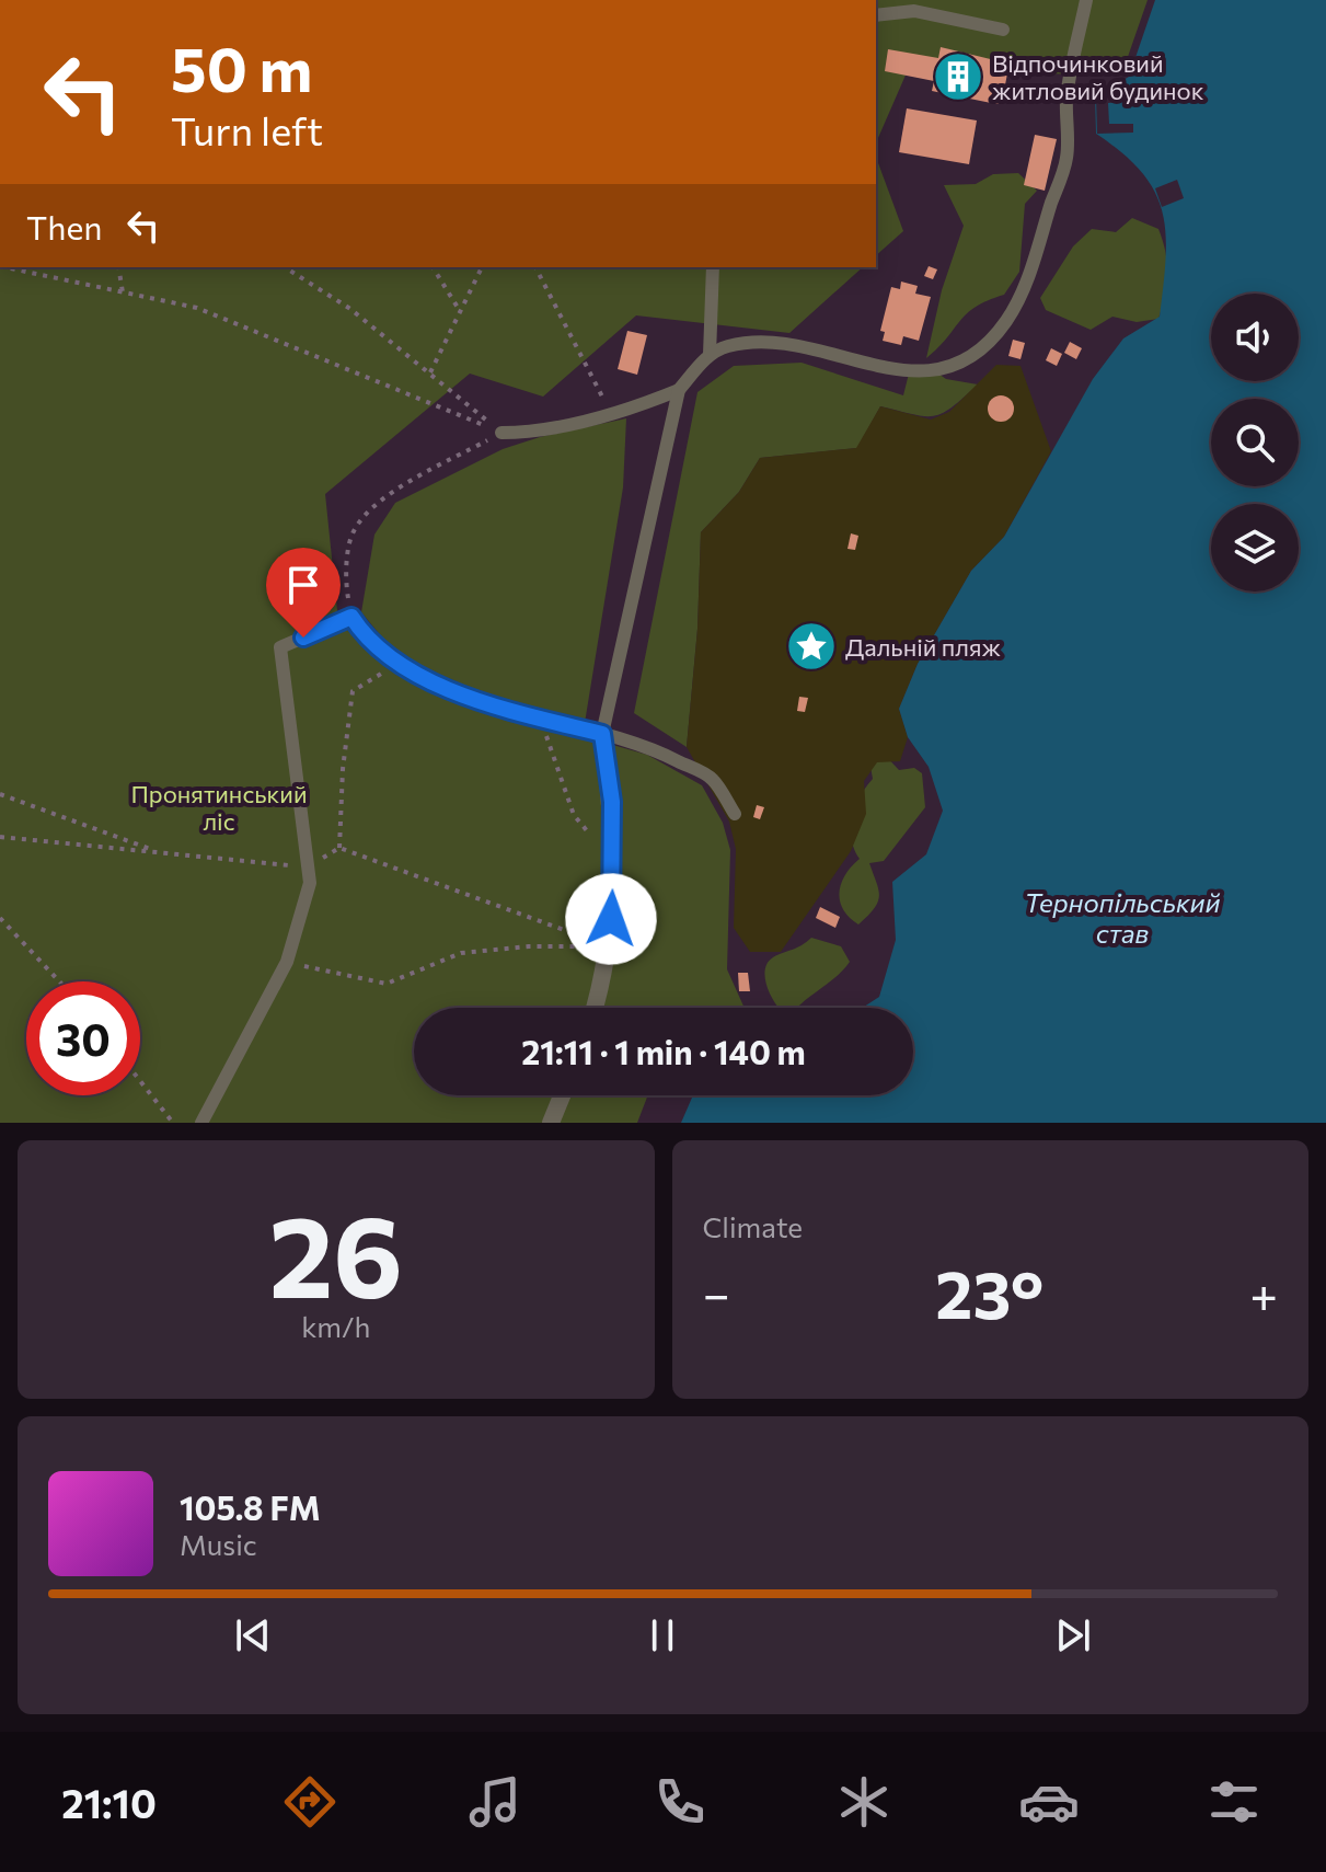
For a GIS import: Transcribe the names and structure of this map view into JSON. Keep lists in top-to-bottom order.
{
  "water": ["Тернопільський став"],
  "parks": ["Пронятинський ліс"],
  "places": {
    "building": ["Відпочинковий житловий будинок"],
    "place": ["Дальній пляж"]
  },
  "page": {
    "turn": ["50 m", "Turn left"],
    "then": "Then",
    "limit": "30",
    "trip": "21:11 · 1 min · 140 m",
    "tile": [
      ["26", "km/h"],
      "Climate"
    ],
    "heat": ["−", "23°", "+"],
    "song": ["105.8 FM", "Music"],
    "tabs": "21:10"
  }
}
